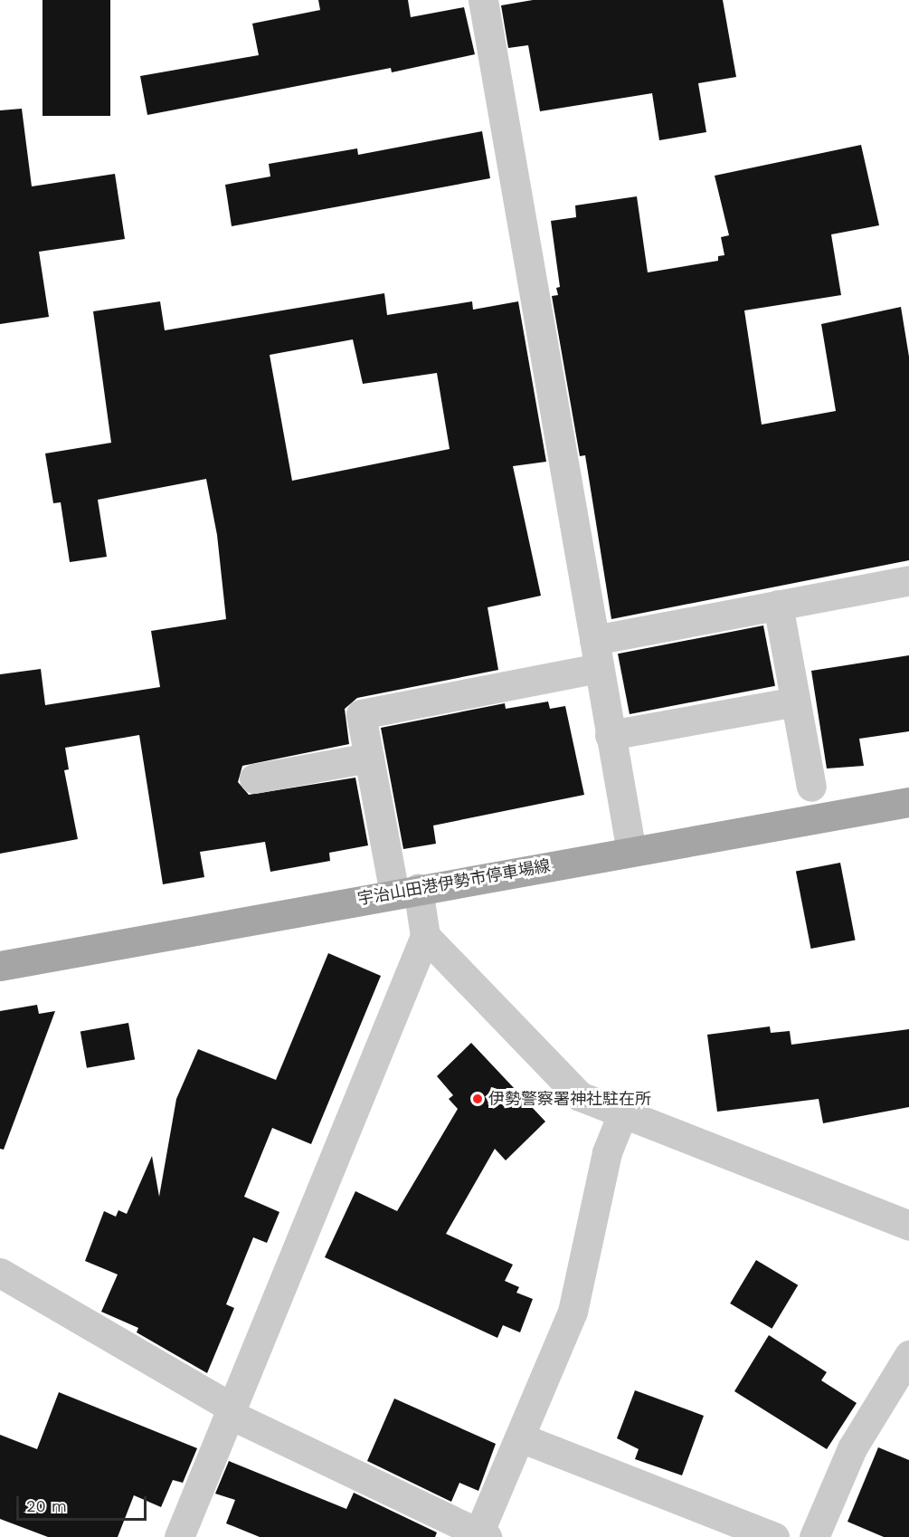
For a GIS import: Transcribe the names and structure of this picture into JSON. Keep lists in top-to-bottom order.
{
  "streets": {
    "main road": ["宇治山田港伊勢市停車場線"]
  },
  "places": ["伊勢警察署神社駐在所"],
  "scale_bar": "20 m"
}
